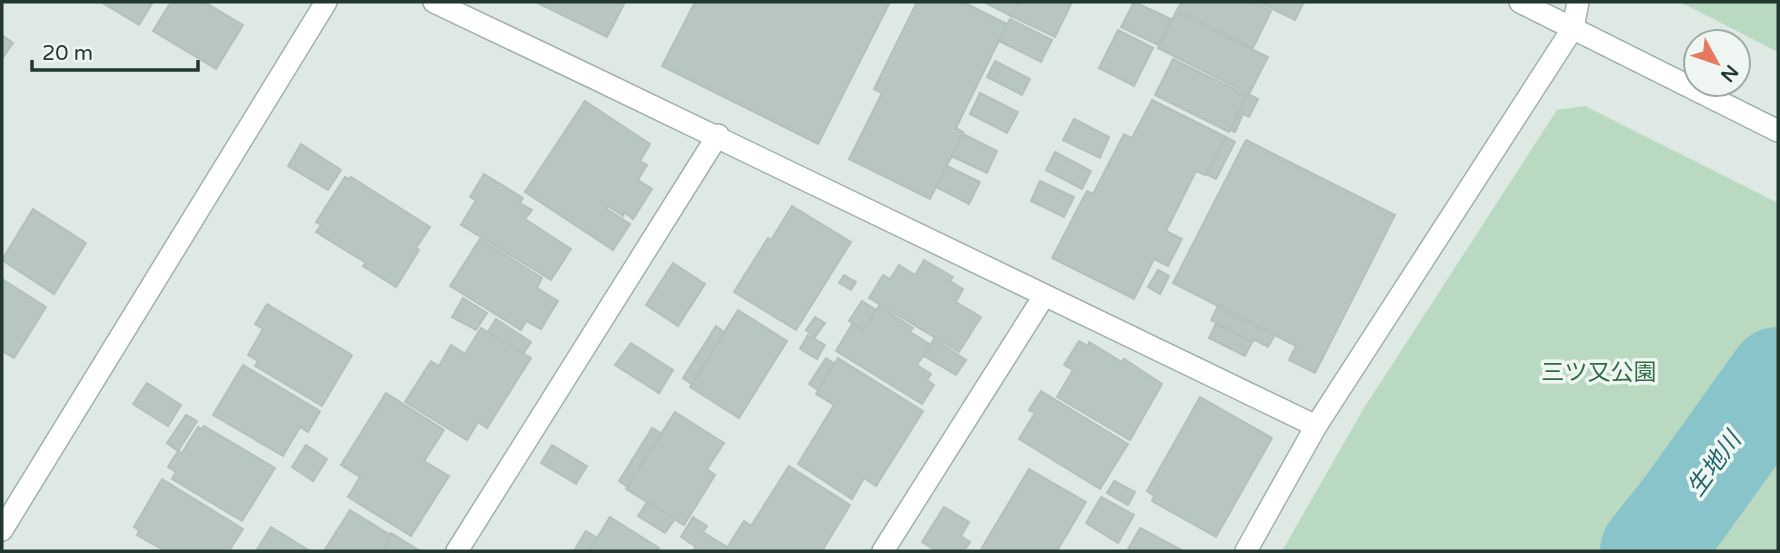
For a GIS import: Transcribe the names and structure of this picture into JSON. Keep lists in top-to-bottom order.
{
  "water": ["生地川"],
  "parks": ["三ツ又公園"],
  "scale_bar": "20 m",
  "north": "bottom right"
}
